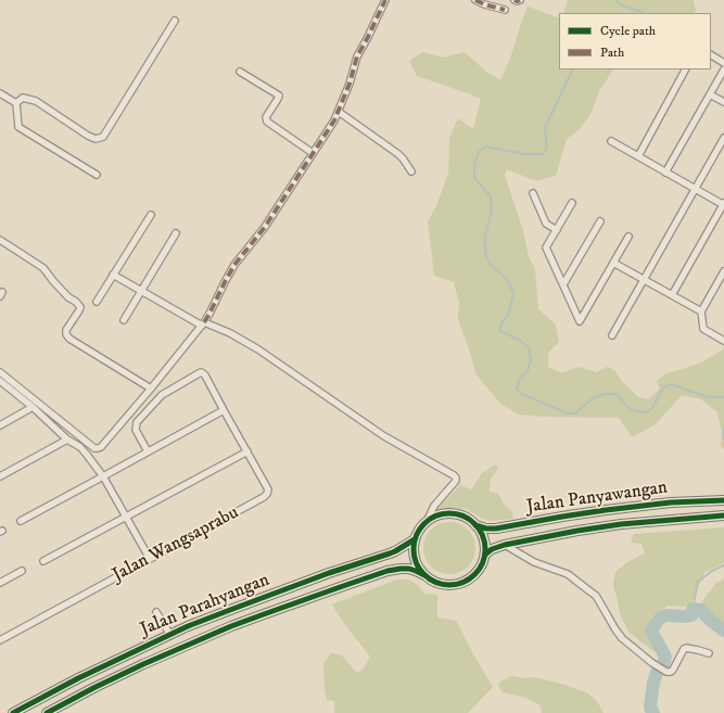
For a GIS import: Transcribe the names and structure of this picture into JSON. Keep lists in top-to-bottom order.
{
  "streets": {
    "main road": ["Jalan Panyawangan", "Jalan Parahyangan"],
    "street": ["Jalan Wangsaprabu"]
  },
  "crossings": [
    ["Jalan Panyawangan", "Jalan Parahyangan"]
  ],
  "legend": ["Cycle path", "Path"]
}
